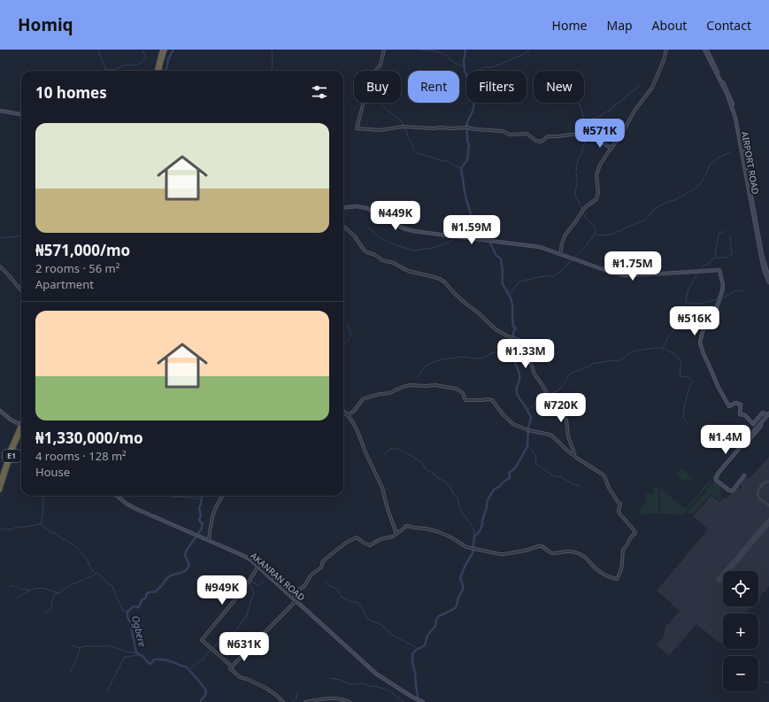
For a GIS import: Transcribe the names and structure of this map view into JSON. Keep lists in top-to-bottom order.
{
  "streets": {
    "highway": ["E1"],
    "main road": ["AIRPORT ROAD", "AKANRAN ROAD"]
  },
  "water": ["Ogbere"],
  "page": {
    "header": "Homiq",
    "nav": [
      "Home",
      "Map",
      "About",
      "Contact"
    ],
    "chip": [
      "Buy",
      "Rent",
      "Filters",
      "New"
    ],
    "heading": "10 homes",
    "list": [
      {
        "name": "₦571,000/mo",
        "note": "2 rooms · 56 m² · Apartment"
      },
      {
        "name": "₦1,330,000/mo",
        "note": "4 rooms · 128 m² · House"
      }
    ],
    "price": [
      "₦571K",
      "₦449K",
      "₦1.59M",
      "₦1.75M",
      "₦516K",
      "₦1.33M",
      "₦720K",
      "₦1.4M",
      "₦949K",
      "₦631K"
    ],
    "map_buttons": ["+", "−"]
  }
}
